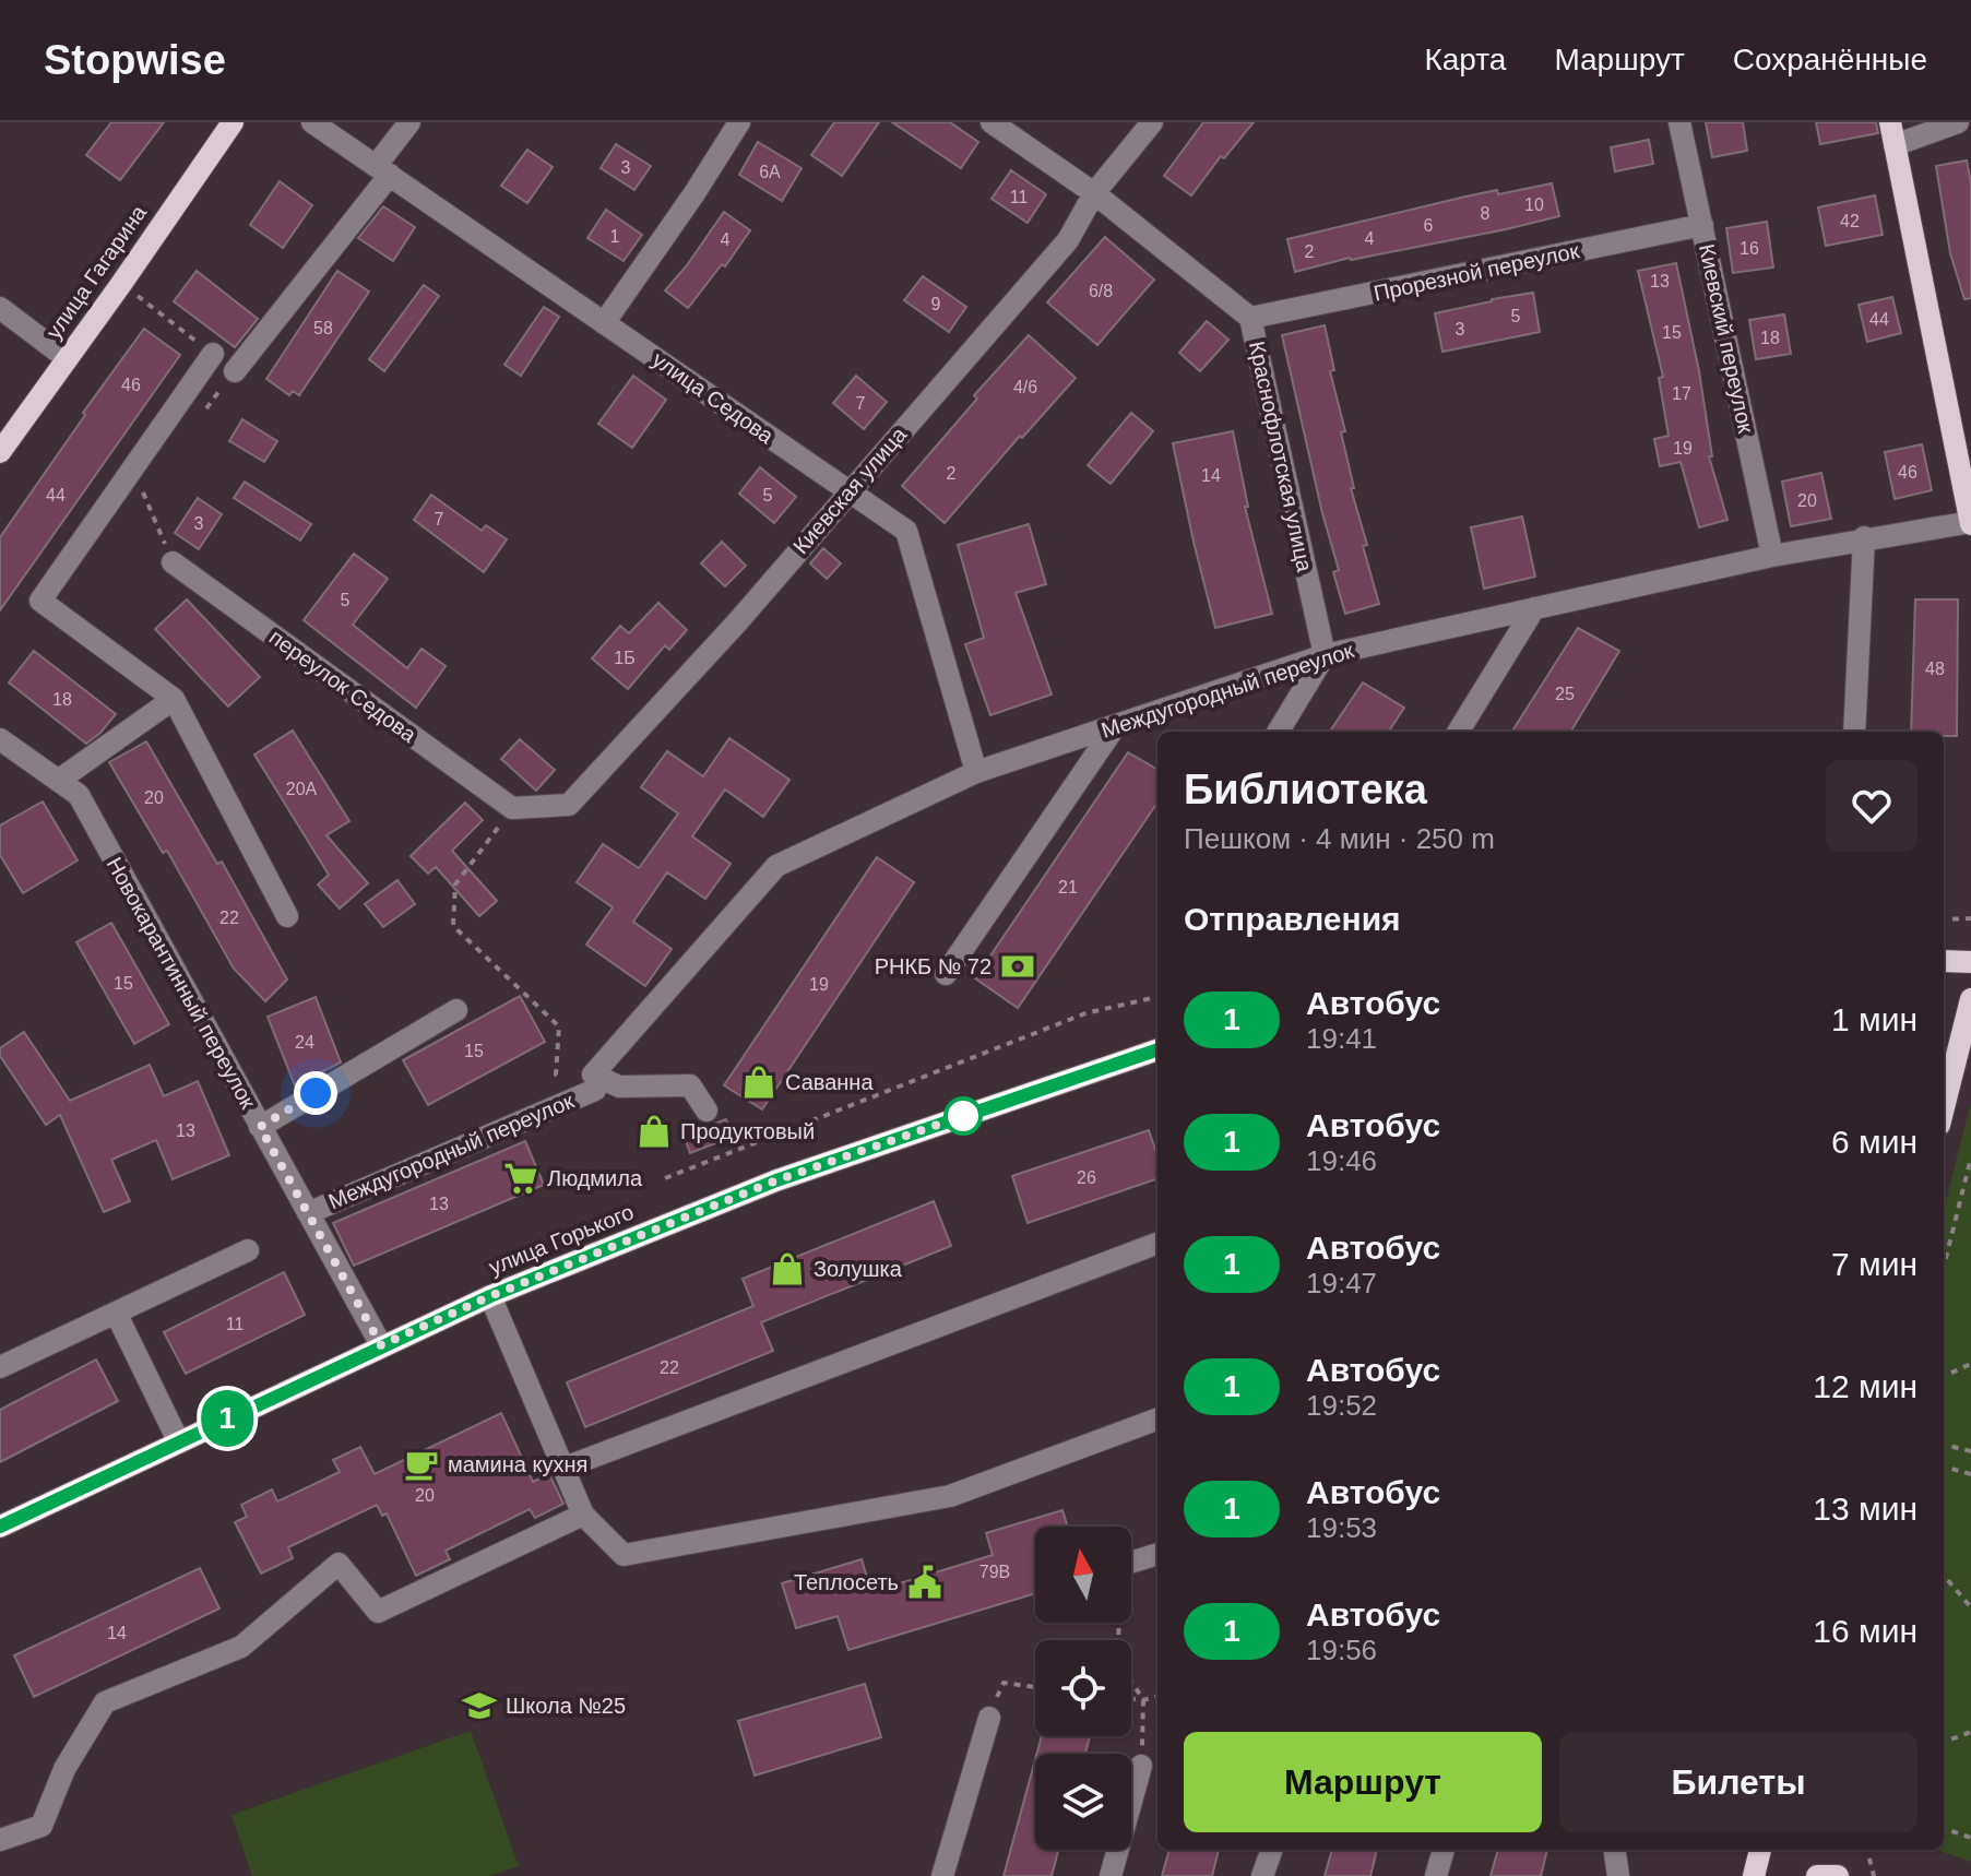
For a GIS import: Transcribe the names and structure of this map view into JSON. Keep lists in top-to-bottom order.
{
  "streets": {
    "main road": ["улица Гагарина", "улица Горького"],
    "lane": [
      "Прорезной переулок",
      "Киевский переулок",
      "улица Седова",
      "Краснофлотская улица",
      "Киевская улица",
      "переулок Седова",
      "Междугородный переулок",
      "Новокарантинный переулок"
    ]
  },
  "crossings": [
    ["Прорезной переулок", "Киевский переулок"],
    ["Прорезной переулок", "Краснофлотская улица"],
    ["Киевский переулок", "Междугородный переулок"],
    ["улица Седова", "Киевская улица"],
    ["улица Седова", "Междугородный переулок"],
    ["Краснофлотская улица", "Киевская улица"],
    ["Краснофлотская улица", "Междугородный переулок"],
    ["Киевская улица", "переулок Седова"],
    ["Междугородный переулок", "Новокарантинный переулок"],
    ["Новокарантинный переулок", "улица Горького"]
  ],
  "places": {
    "bank": ["РНКБ № 72"],
    "shop": ["Саванна", "Продуктовый", "Золушка"],
    "supermarket": ["Людмила"],
    "cafe": ["мамина кухня"],
    "public building": ["Теплосеть"],
    "school or university": ["Школа №25"]
  },
  "lines": ["bus line 1"],
  "house_numbers": [
    "3",
    "6А",
    "11",
    "10",
    "8",
    "42",
    "6",
    "1",
    "4",
    "4",
    "16",
    "2",
    "13",
    "6/8",
    "9",
    "5",
    "44",
    "58",
    "3",
    "15",
    "18",
    "46",
    "4/6",
    "17",
    "7",
    "19",
    "46",
    "2",
    "14",
    "44",
    "5",
    "20",
    "7",
    "3",
    "5",
    "1Б",
    "48",
    "25",
    "18",
    "20А",
    "20",
    "21",
    "22",
    "15",
    "19",
    "24",
    "15",
    "13",
    "26",
    "13",
    "11",
    "22",
    "20",
    "79В",
    "14"
  ],
  "north": "top",
  "page": {
    "header": "Stopwise",
    "nav": ["Карта", "Маршрут", "Сохранённые"],
    "on_map": "1",
    "heading": [
      ["Библиотека", "Пешком · 4 мин · 250 m"],
      "Отправления"
    ],
    "list": [
      {
        "mark": "1",
        "name": "Автобус",
        "note": "19:41",
        "value": "1 мин"
      },
      {
        "mark": "1",
        "name": "Автобус",
        "note": "19:46",
        "value": "6 мин"
      },
      {
        "mark": "1",
        "name": "Автобус",
        "note": "19:47",
        "value": "7 мин"
      },
      {
        "mark": "1",
        "name": "Автобус",
        "note": "19:52",
        "value": "12 мин"
      },
      {
        "mark": "1",
        "name": "Автобус",
        "note": "19:53",
        "value": "13 мин"
      },
      {
        "mark": "1",
        "name": "Автобус",
        "note": "19:56",
        "value": "16 мин"
      }
    ],
    "buttons": ["Маршрут", "Билеты"]
  }
}
